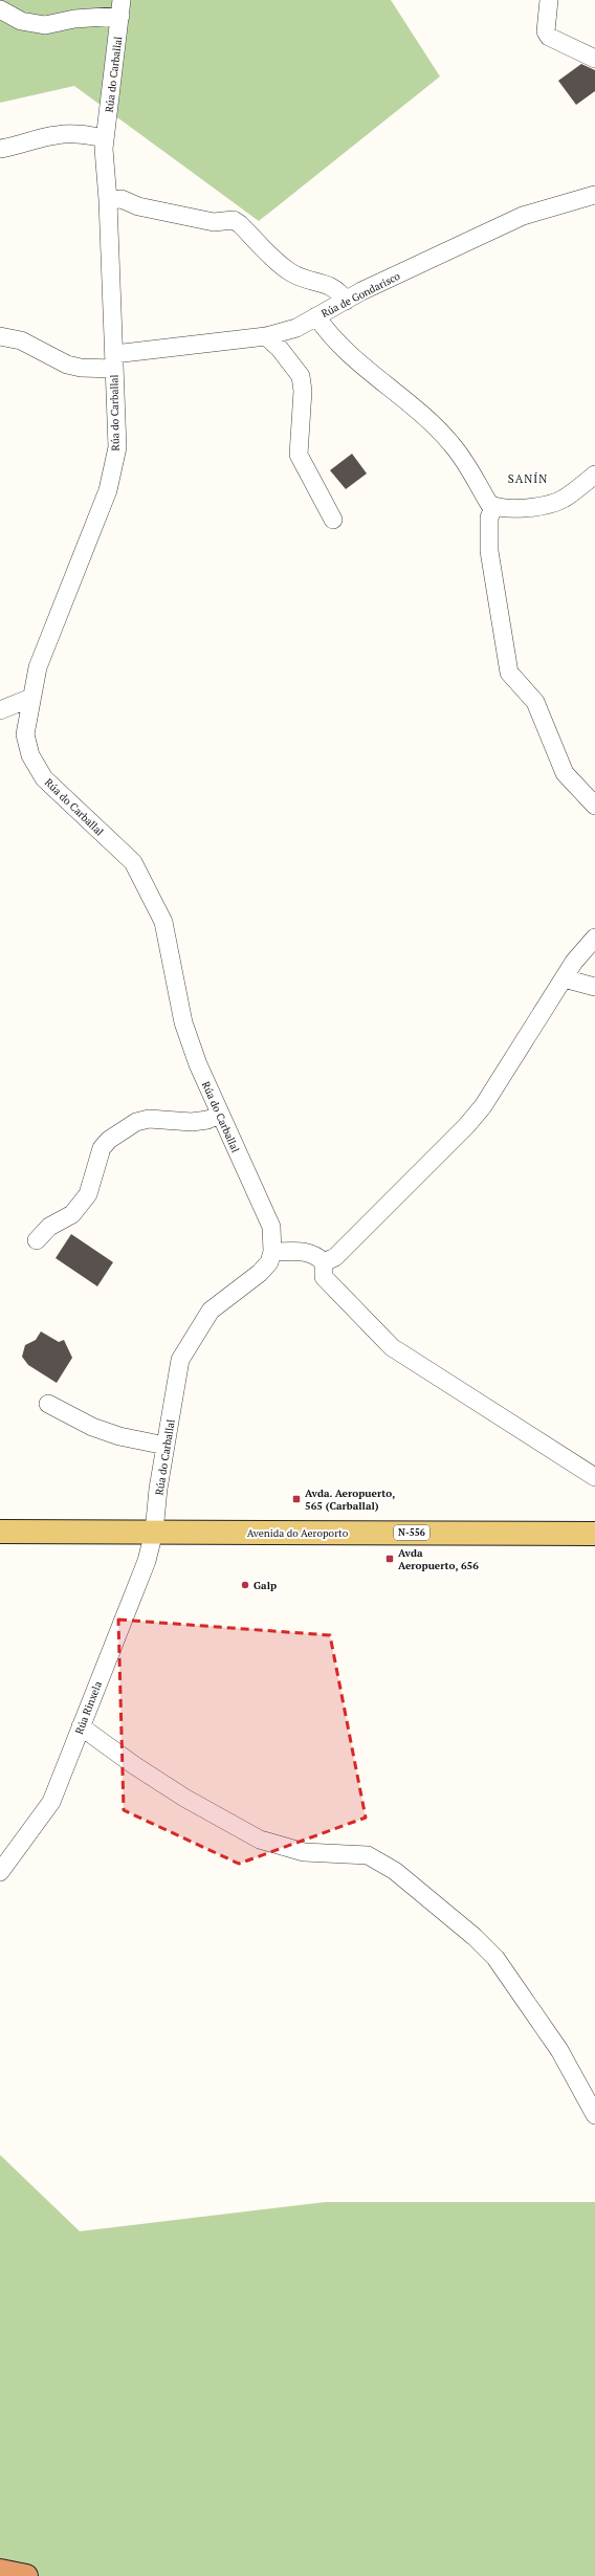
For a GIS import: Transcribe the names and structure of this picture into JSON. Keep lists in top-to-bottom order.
{
  "streets": {
    "main road": ["Avenida do Aeroporto", "N-556"],
    "street": ["Rúa do Carballal", "Rúa de Gondarisco", "Rúa Rinxela"]
  },
  "crossings": [
    ["Rúa do Carballal", "Rúa de Gondarisco"],
    ["Rúa do Carballal", "Avenida do Aeroporto"],
    ["Rúa do Carballal", "Rúa Rinxela"],
    ["Avenida do Aeroporto", "Rúa Rinxela"]
  ],
  "districts": ["SANÍN"],
  "places": {
    "transit": ["Avda. Aeropuerto, 565 (Carballal)", "Avda Aeropuerto, 656"],
    "other": ["Galp"]
  }
}
